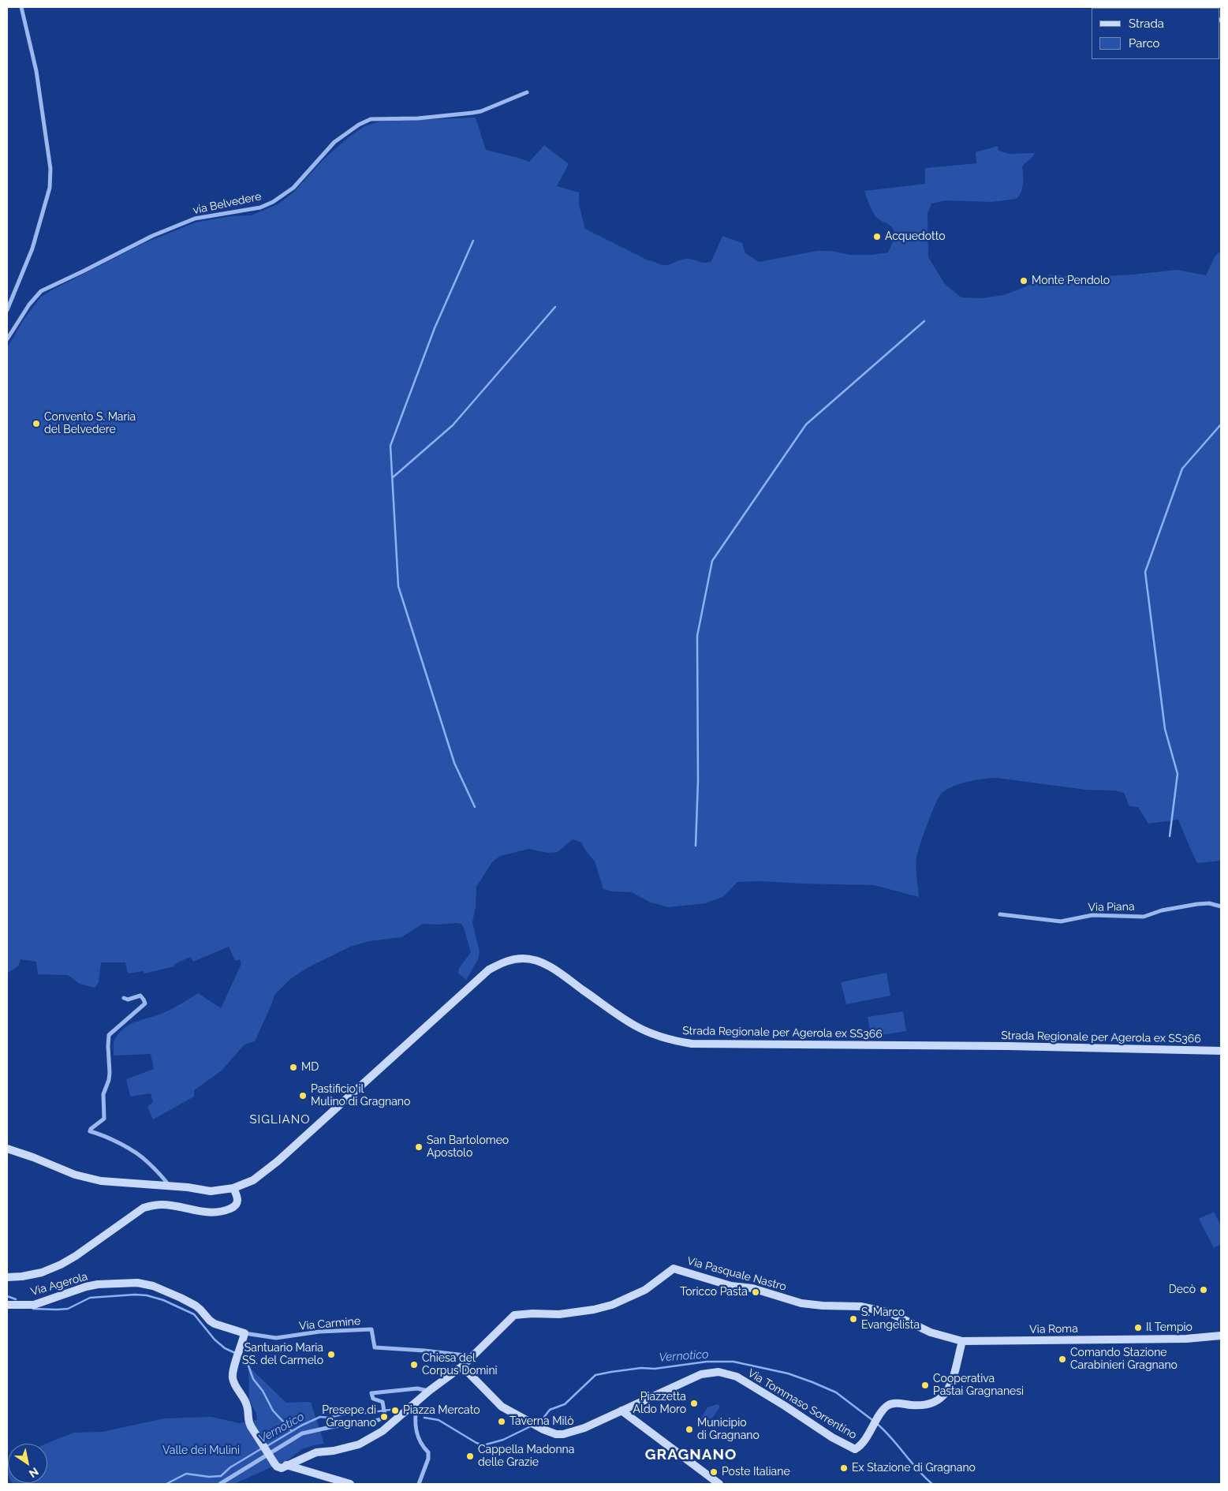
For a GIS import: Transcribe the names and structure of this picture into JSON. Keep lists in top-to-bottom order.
{
  "streets": {
    "street": [
      "via Belvedere",
      "Via Piana",
      "Strada Regionale per Agerola ex SS366",
      "Via Pasquale Nastro",
      "Via Agerola",
      "Via Carmine",
      "Via Roma",
      "Via Tommaso Sorrentino"
    ]
  },
  "crossings": [
    ["Strada Regionale per Agerola ex SS366", "Via Agerola"],
    ["Via Pasquale Nastro", "Via Carmine"],
    ["Via Pasquale Nastro", "Via Roma"],
    ["Via Agerola", "Via Carmine"],
    ["Via Roma", "Via Tommaso Sorrentino"]
  ],
  "districts": ["SIGLIANO", "GRAGNANO"],
  "water": ["Vernotico"],
  "parks": ["Valle dei Mulini"],
  "places": [
    "Acquedotto",
    "Monte Pendolo",
    "Convento S. Maria del Belvedere",
    "MD",
    "Pastificio il Mulino di Gragnano",
    "San Bartolomeo Apostolo",
    "Decò",
    "Toricco Pasta",
    "S. Marco Evangelista",
    "Il Tempio",
    "Santuario Maria SS. del Carmelo",
    "Comando Stazione Carabinieri Gragnano",
    "Chiesa del Corpus Domini",
    "Cooperativa Pastai Gragnanesi",
    "Piazzetta Aldo Moro",
    "Piazza Mercato",
    "Presepe di Gragnano",
    "Taverna Milò",
    "Municipio di Gragnano",
    "Cappella Madonna delle Grazie",
    "Ex Stazione di Gragnano",
    "Poste Italiane"
  ],
  "legend": ["Strada", "Parco"],
  "north": "bottom right"
}
